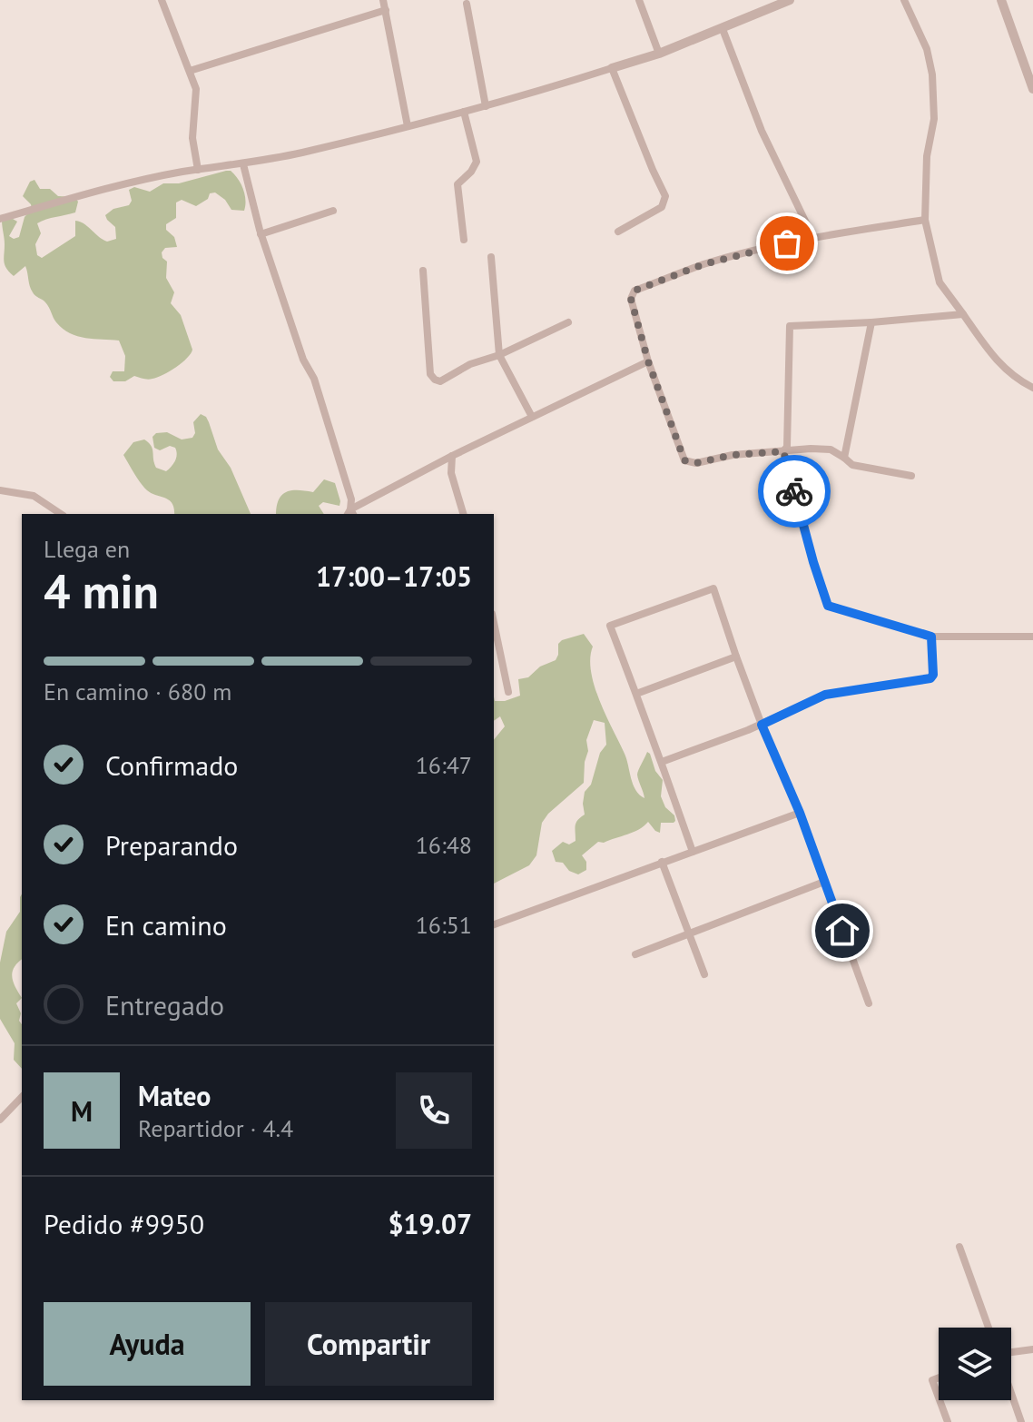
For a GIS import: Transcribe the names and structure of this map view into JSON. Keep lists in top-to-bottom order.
{
  "page": {
    "heading": ["4 min", "Llega en", "17:00–17:05"],
    "panel": [
      "Mateo",
      "Repartidor · 4.4",
      "Pedido #9950",
      "$19.07"
    ],
    "bar": "En camino · 680 m",
    "list": [
      ["Confirmado", "16:47"],
      ["Preparando", "16:48"],
      ["En camino", "16:51"],
      "Entregado"
    ],
    "round": "M",
    "buttons": ["Ayuda", "Compartir"]
  }
}
